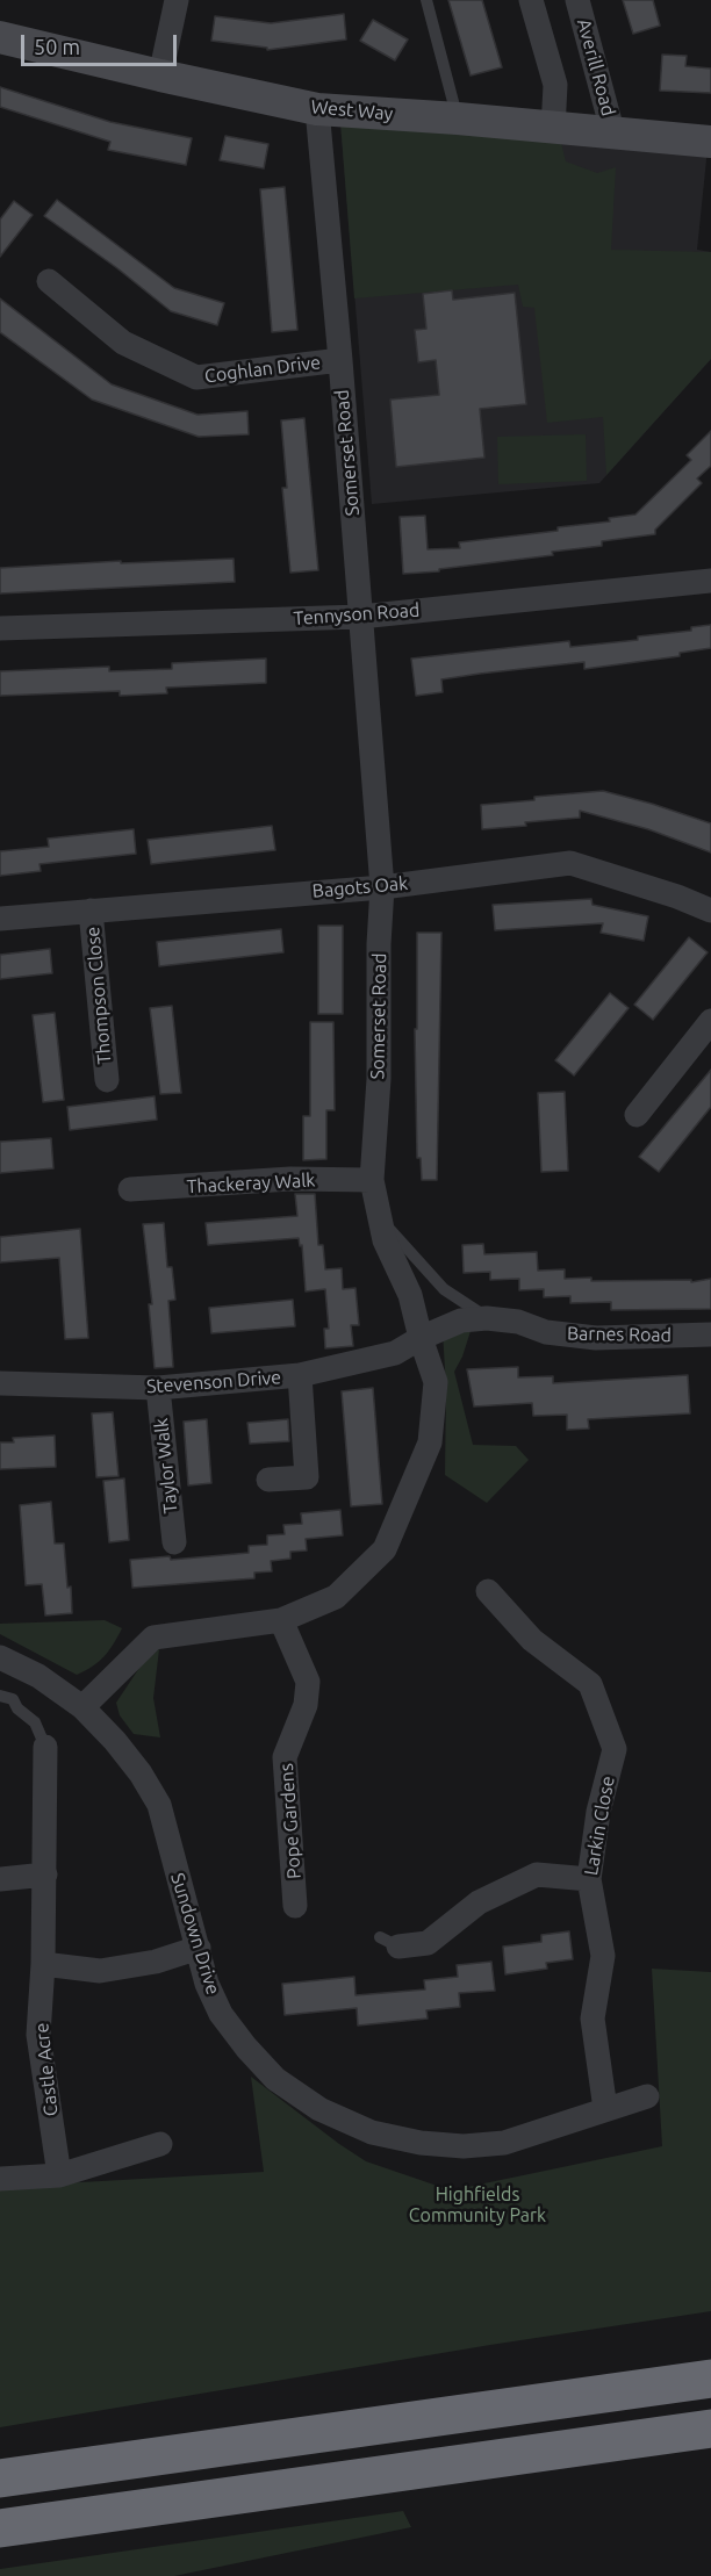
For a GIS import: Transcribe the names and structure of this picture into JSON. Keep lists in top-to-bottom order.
{
  "streets": {
    "street": [
      "Averill Road",
      "West Way",
      "Coghlan Drive",
      "Somerset Road",
      "Tennyson Road",
      "Bagots Oak",
      "Thompson Close",
      "Thackeray Walk",
      "Barnes Road",
      "Stevenson Drive",
      "Taylor Walk",
      "Pope Gardens",
      "Larkin Close",
      "Sundown Drive",
      "Castle Acre"
    ]
  },
  "crossings": [
    ["Averill Road", "West Way"],
    ["West Way", "Somerset Road"],
    ["Coghlan Drive", "Somerset Road"],
    ["Somerset Road", "Tennyson Road"],
    ["Somerset Road", "Bagots Oak"],
    ["Somerset Road", "Thackeray Walk"],
    ["Somerset Road", "Barnes Road"],
    ["Somerset Road", "Stevenson Drive"],
    ["Somerset Road", "Pope Gardens"],
    ["Somerset Road", "Sundown Drive"],
    ["Bagots Oak", "Thompson Close"],
    ["Barnes Road", "Stevenson Drive"],
    ["Stevenson Drive", "Taylor Walk"],
    ["Larkin Close", "Sundown Drive"]
  ],
  "parks": ["Highfields Community Park"],
  "scale_bar": "50 m"
}
